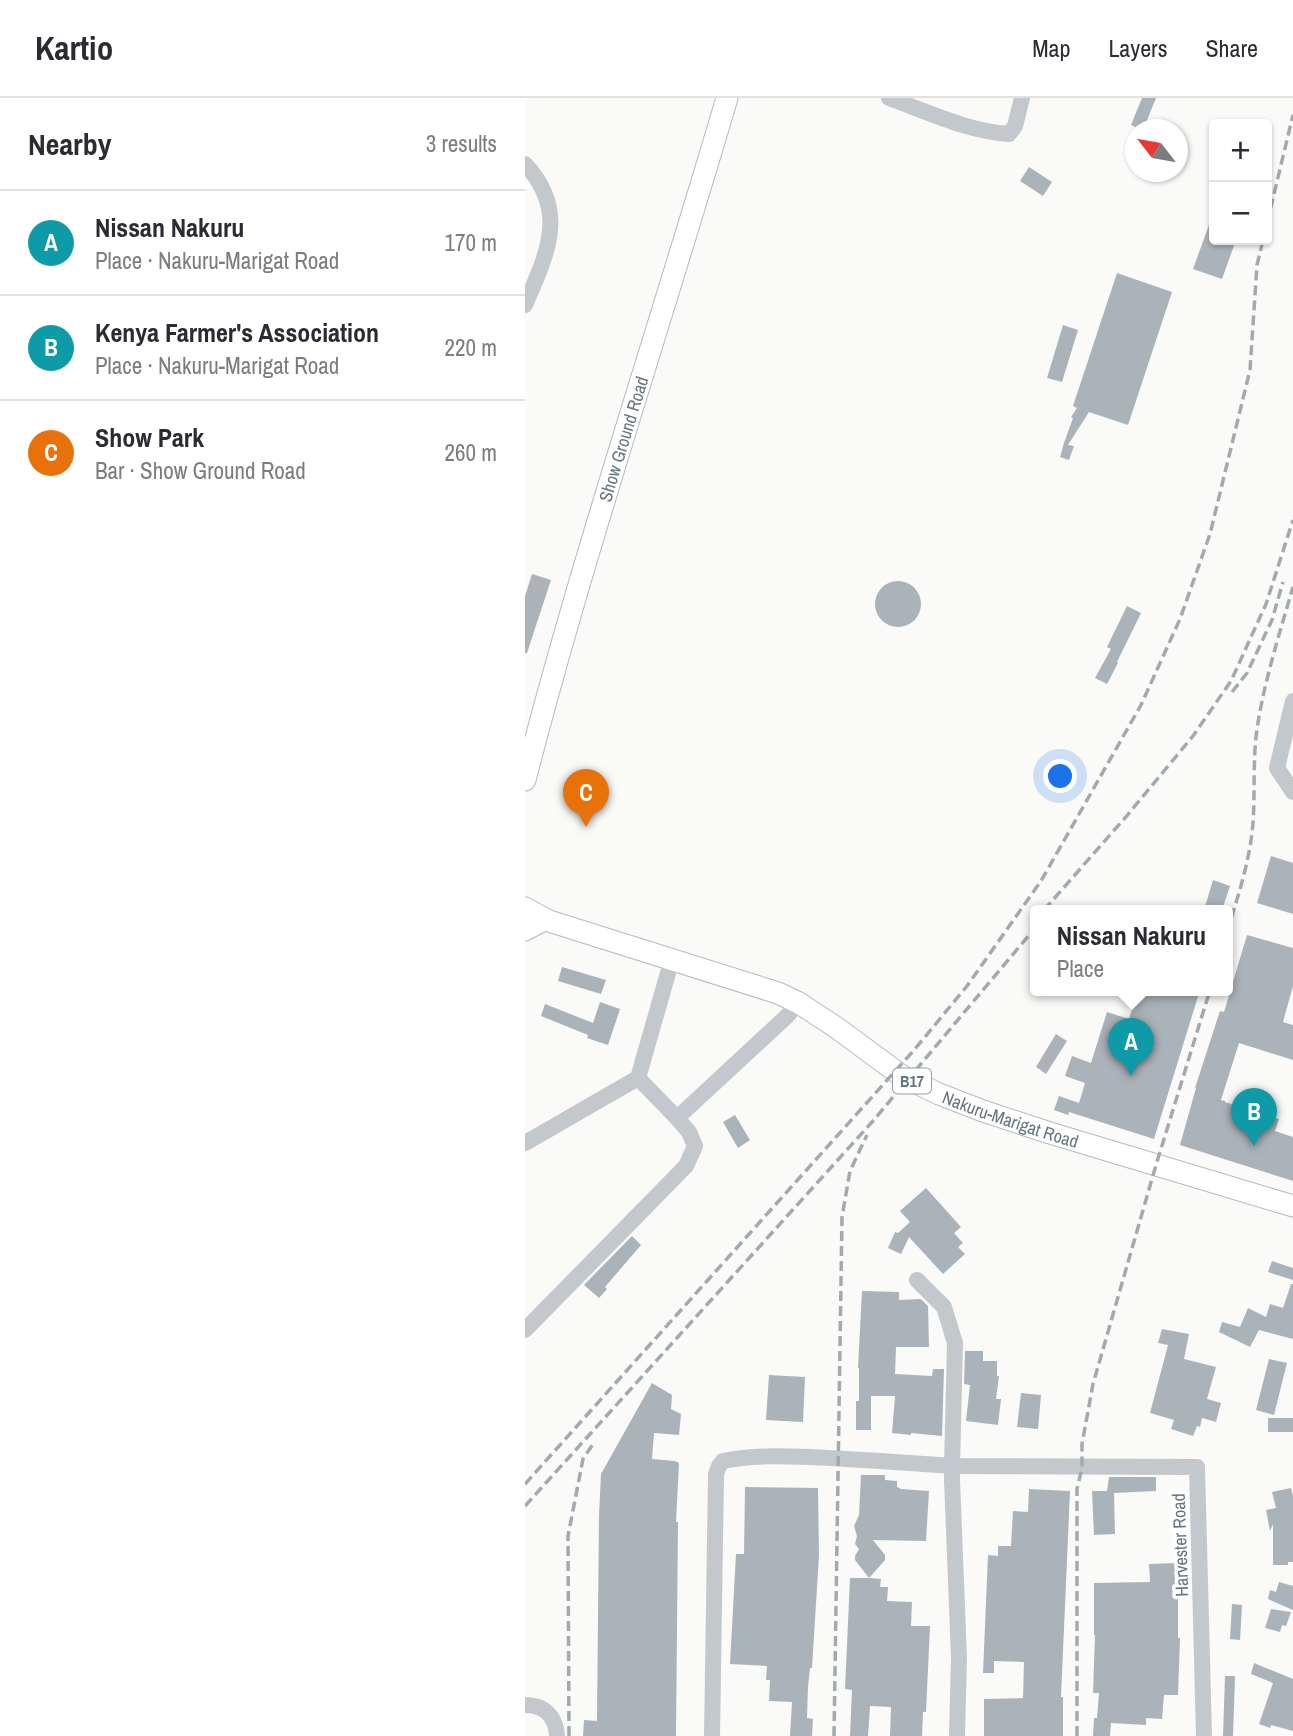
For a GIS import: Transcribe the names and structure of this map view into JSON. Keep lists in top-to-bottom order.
{
  "streets": {
    "main road": ["Show Ground Road", "B17", "Nakuru-Marigat Road"],
    "street": ["Harvester Road"]
  },
  "north": "top left",
  "page": {
    "header": "Kartio",
    "nav": ["Map", "Layers", "Share"],
    "heading": ["Nearby", "3 results"],
    "map_buttons": ["+", "−"],
    "list": [
      {
        "mark": "A",
        "name": "Nissan Nakuru",
        "note": "Place · Nakuru-Marigat Road",
        "value": "170 m"
      },
      {
        "mark": "B",
        "name": "Kenya Farmer's Association",
        "note": "Place · Nakuru-Marigat Road",
        "value": "220 m"
      },
      {
        "mark": "C",
        "name": "Show Park",
        "note": "Bar · Show Ground Road",
        "value": "260 m"
      }
    ],
    "pins": ["C", "A", "B"],
    "popup": ["Nissan Nakuru", "Place"]
  }
}
